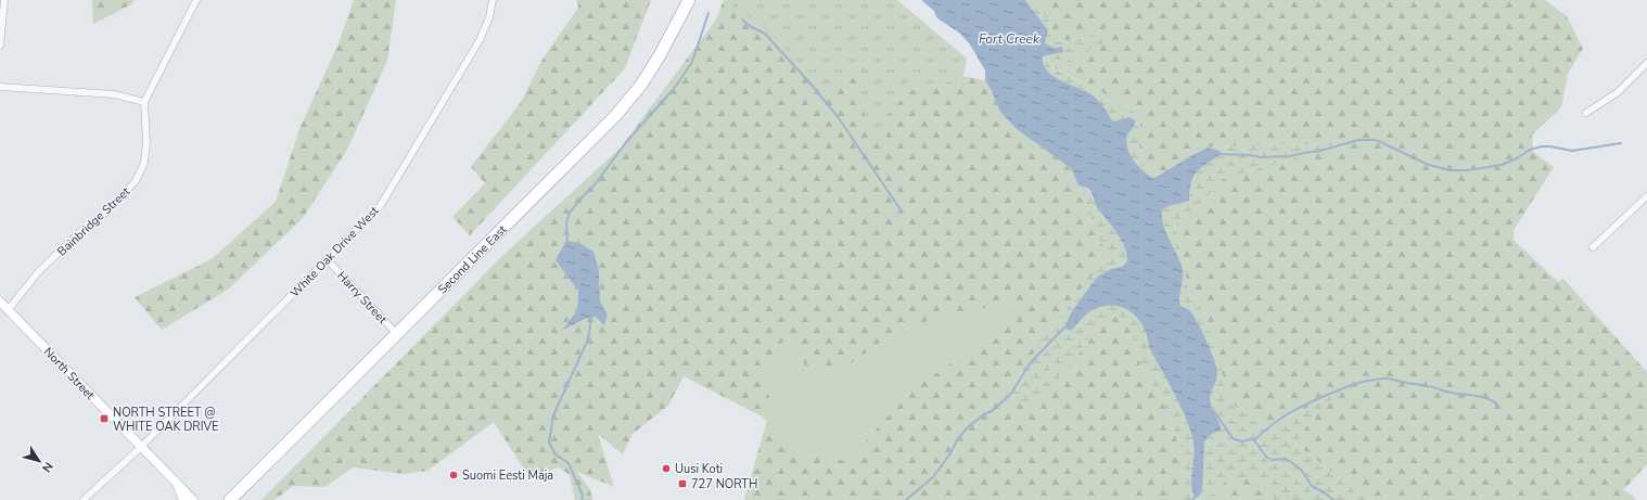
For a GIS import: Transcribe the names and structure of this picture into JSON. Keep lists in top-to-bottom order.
{
  "streets": {
    "highway": ["Second Line East"],
    "main road": ["North Street"],
    "street": ["Bainbridge Street", "White Oak Drive West", "Harry Street"]
  },
  "crossings": [
    ["Bainbridge Street", "North Street"],
    ["White Oak Drive West", "Harry Street"],
    ["White Oak Drive West", "North Street"],
    ["Second Line East", "Harry Street"]
  ],
  "water": ["Fort Creek"],
  "places": {
    "transit": ["NORTH STREET @ WHITE OAK DRIVE", "727 NORTH"],
    "other": ["Uusi Koti", "Suomi Eesti Maja"]
  },
  "north": "bottom right"
}
